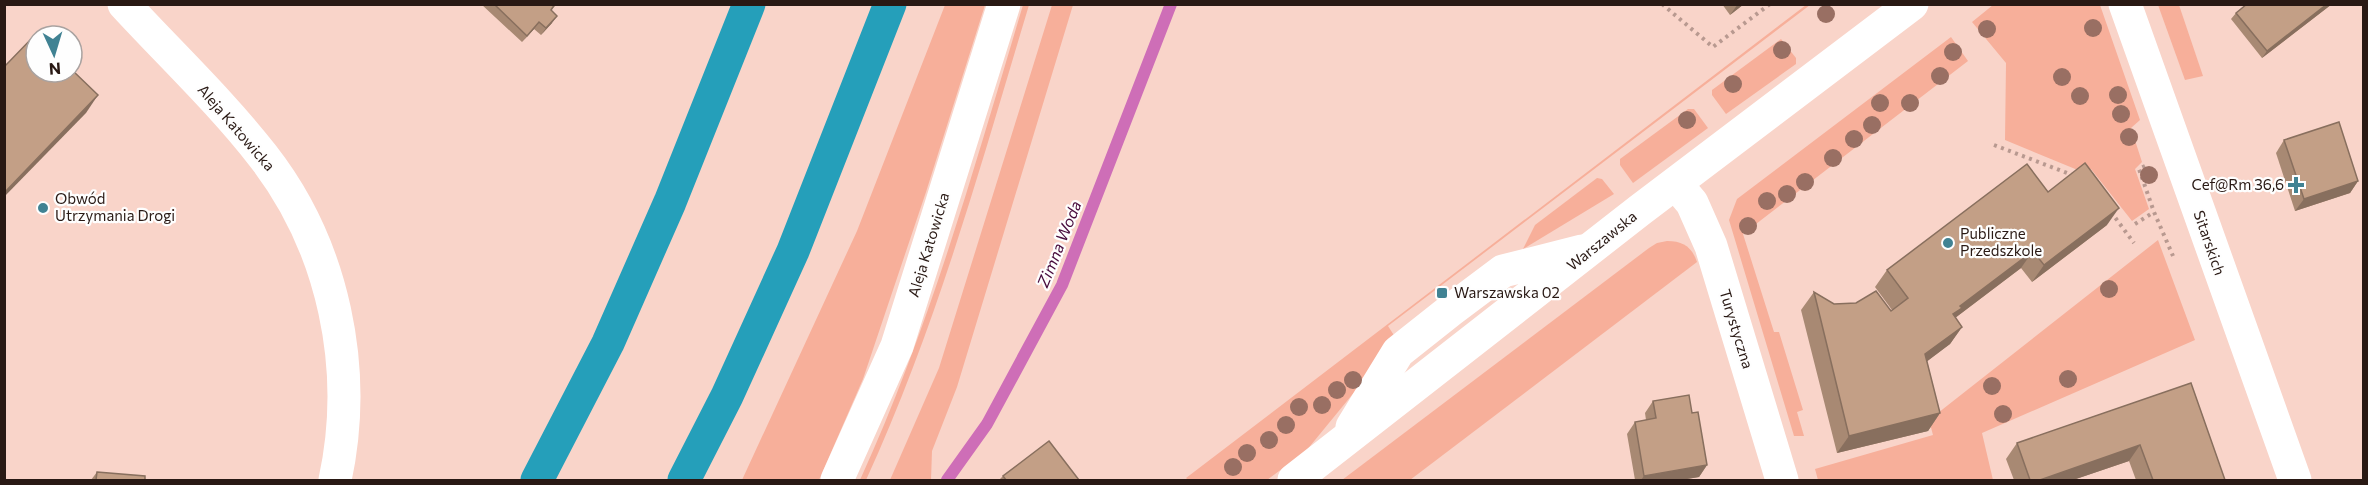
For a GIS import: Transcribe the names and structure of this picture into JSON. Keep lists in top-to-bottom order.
{
  "streets": {
    "street": [
      "Aleja Katowicka",
      "Warszawska",
      "Sitarskich",
      "Turystyczna"
    ]
  },
  "crossings": [
    ["Warszawska", "Turystyczna"]
  ],
  "water": ["Zimna Woda"],
  "places": {
    "health": ["Cef@Rm 36,6"],
    "other": ["Obwód Utrzymania Drogi", "Publiczne Przedszkole"],
    "transit": ["Warszawska 02"]
  },
  "north": "bottom"
}
